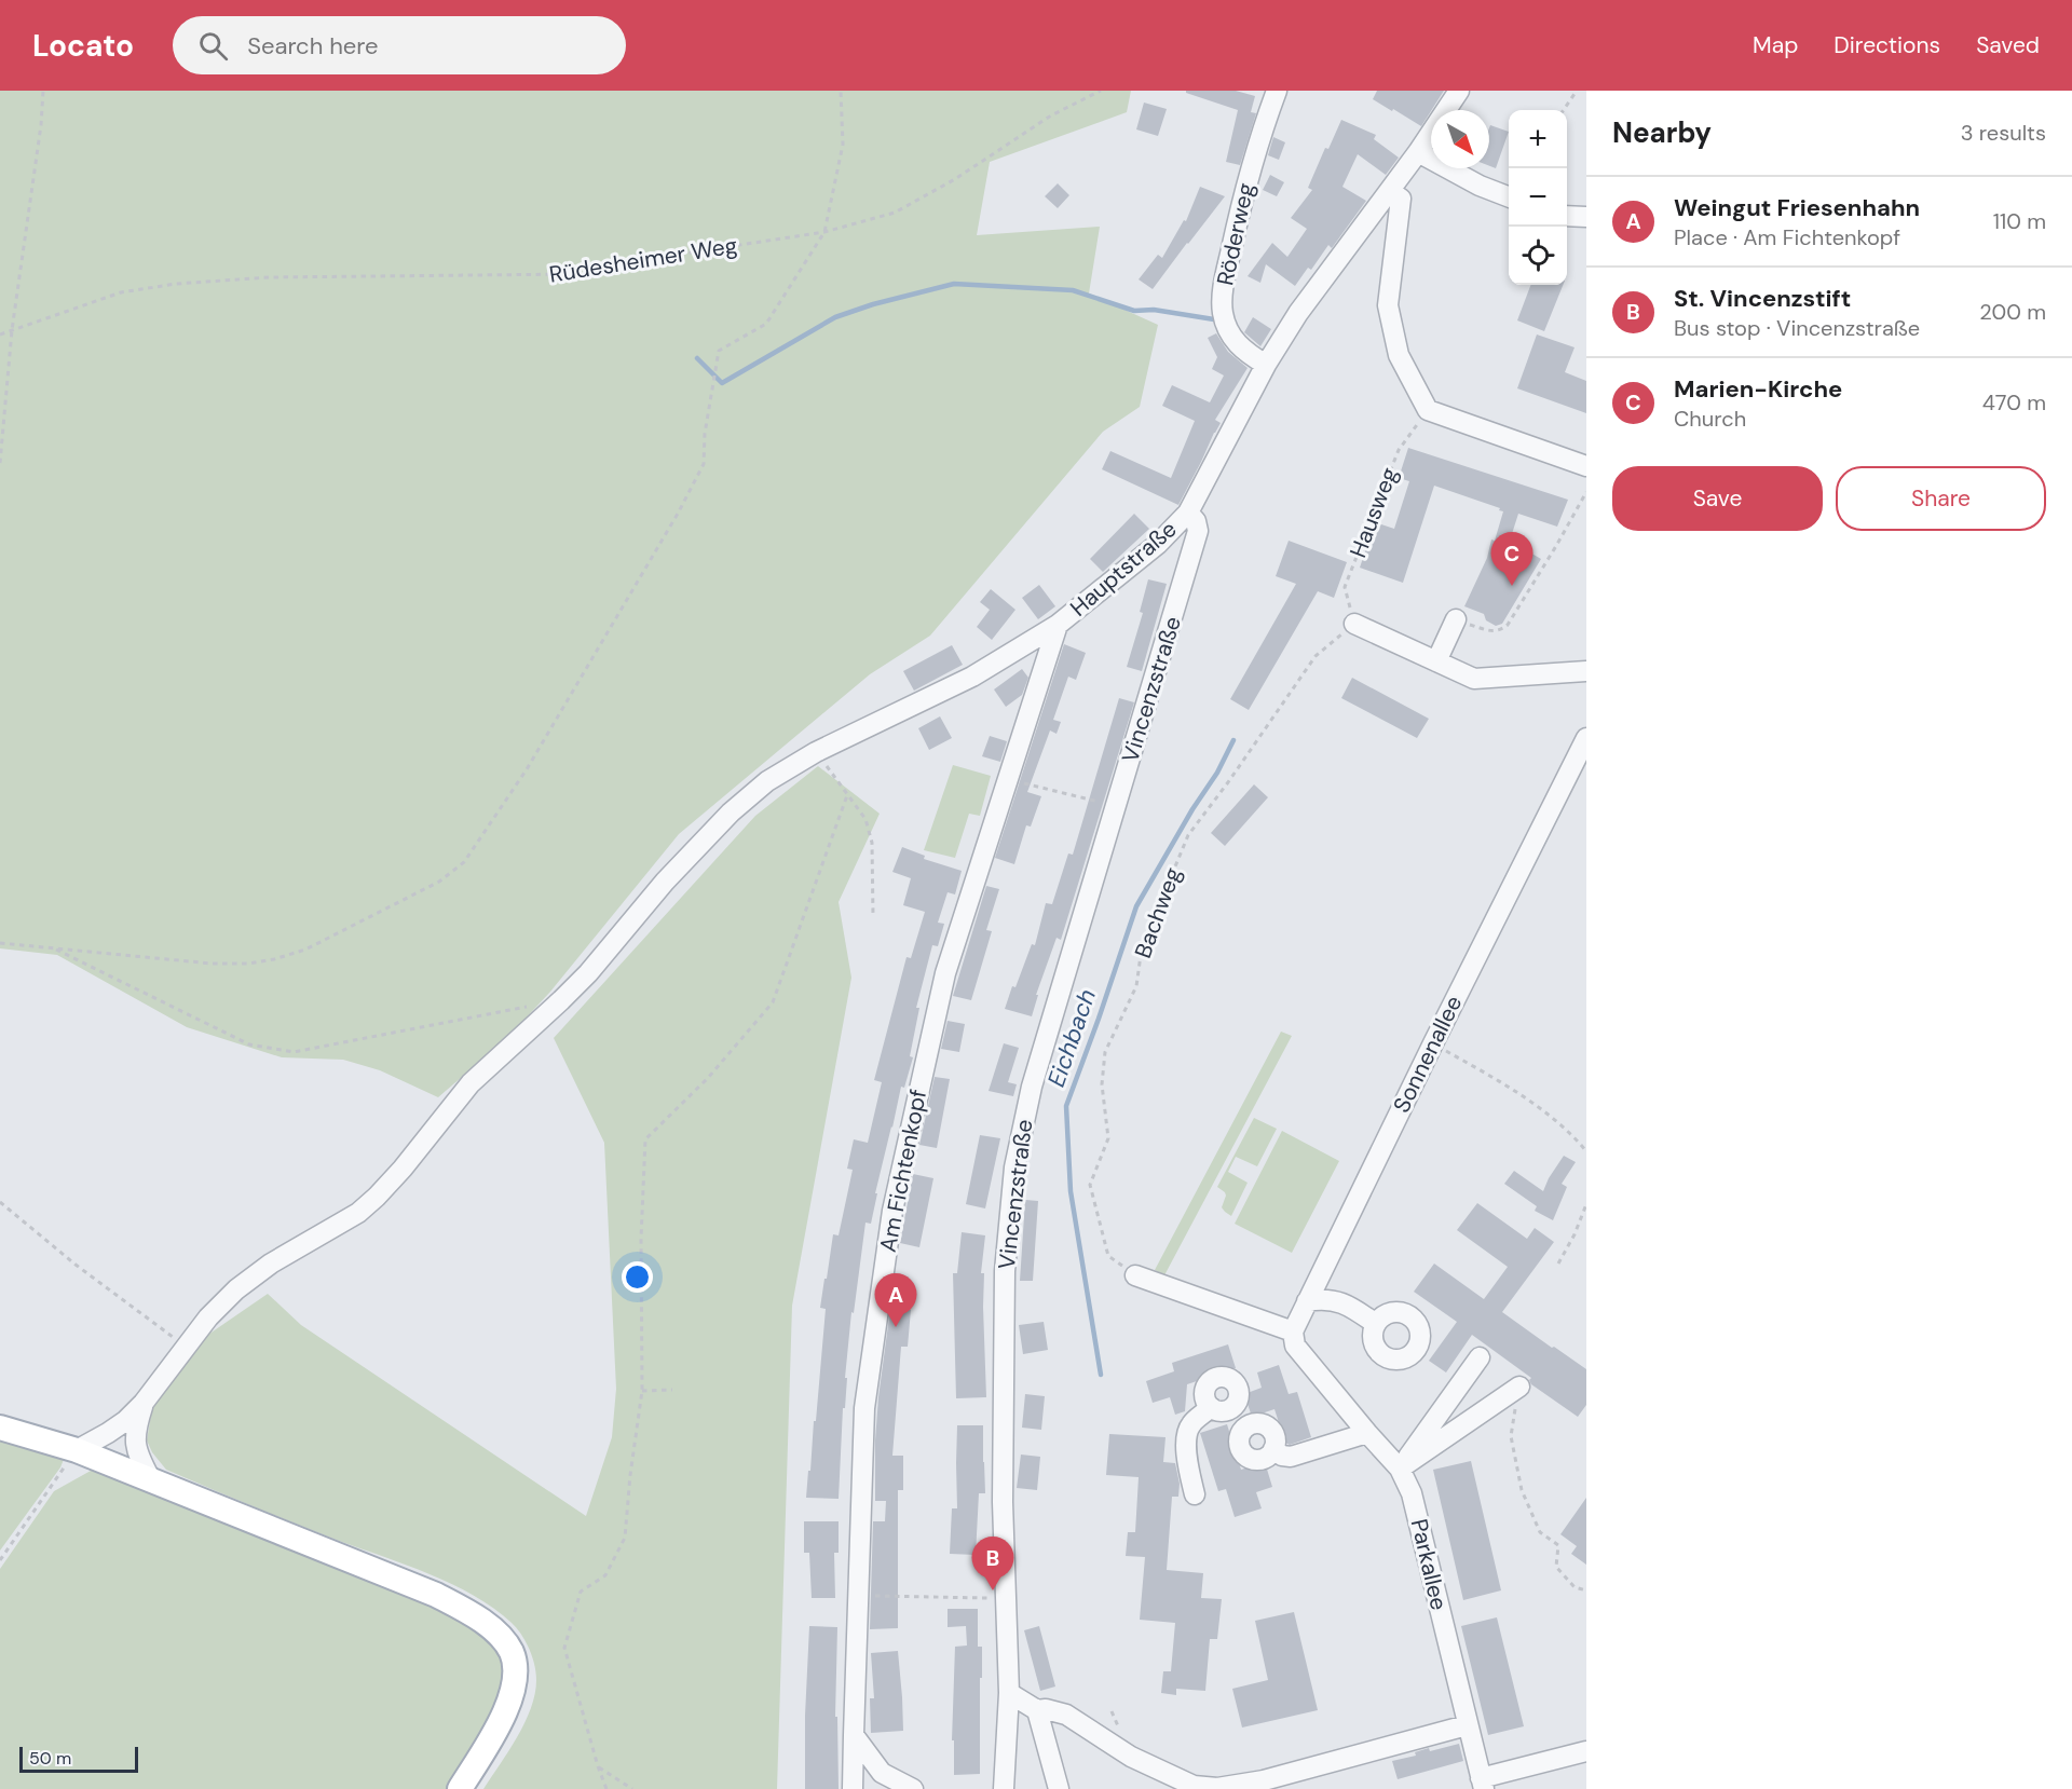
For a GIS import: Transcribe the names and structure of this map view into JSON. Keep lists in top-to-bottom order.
{
  "streets": {
    "street": [
      "Röderweg",
      "Hauptstraße",
      "Vincenzstraße",
      "Sonnenallee",
      "Am Fichtenkopf",
      "Parkallee"
    ],
    "path": ["Rüdesheimer Weg", "Hausweg", "Bachweg"]
  },
  "crossings": [
    ["Röderweg", "Hauptstraße"],
    ["Hausweg", "Bachweg"],
    ["Hauptstraße", "Vincenzstraße"],
    ["Hauptstraße", "Am Fichtenkopf"],
    ["Sonnenallee", "Parkallee"]
  ],
  "water": ["Eichbach"],
  "scale_bar": "50 m",
  "north": "bottom right",
  "page": {
    "header": "Locato",
    "search": "Search here",
    "nav": ["Map", "Directions", "Saved"],
    "heading": ["Nearby", "3 results"],
    "map_buttons": ["+", "−"],
    "list": [
      {
        "mark": "A",
        "name": "Weingut Friesenhahn",
        "note": "Place · Am Fichtenkopf",
        "value": "110 m"
      },
      {
        "mark": "B",
        "name": "St. Vincenzstift",
        "note": "Bus stop · Vincenzstraße",
        "value": "200 m"
      },
      {
        "mark": "C",
        "name": "Marien-Kirche",
        "note": "Church",
        "value": "470 m"
      }
    ],
    "buttons": ["Save", "Share"],
    "pins": ["C", "A", "B"],
    "scale": "50 m"
  }
}
